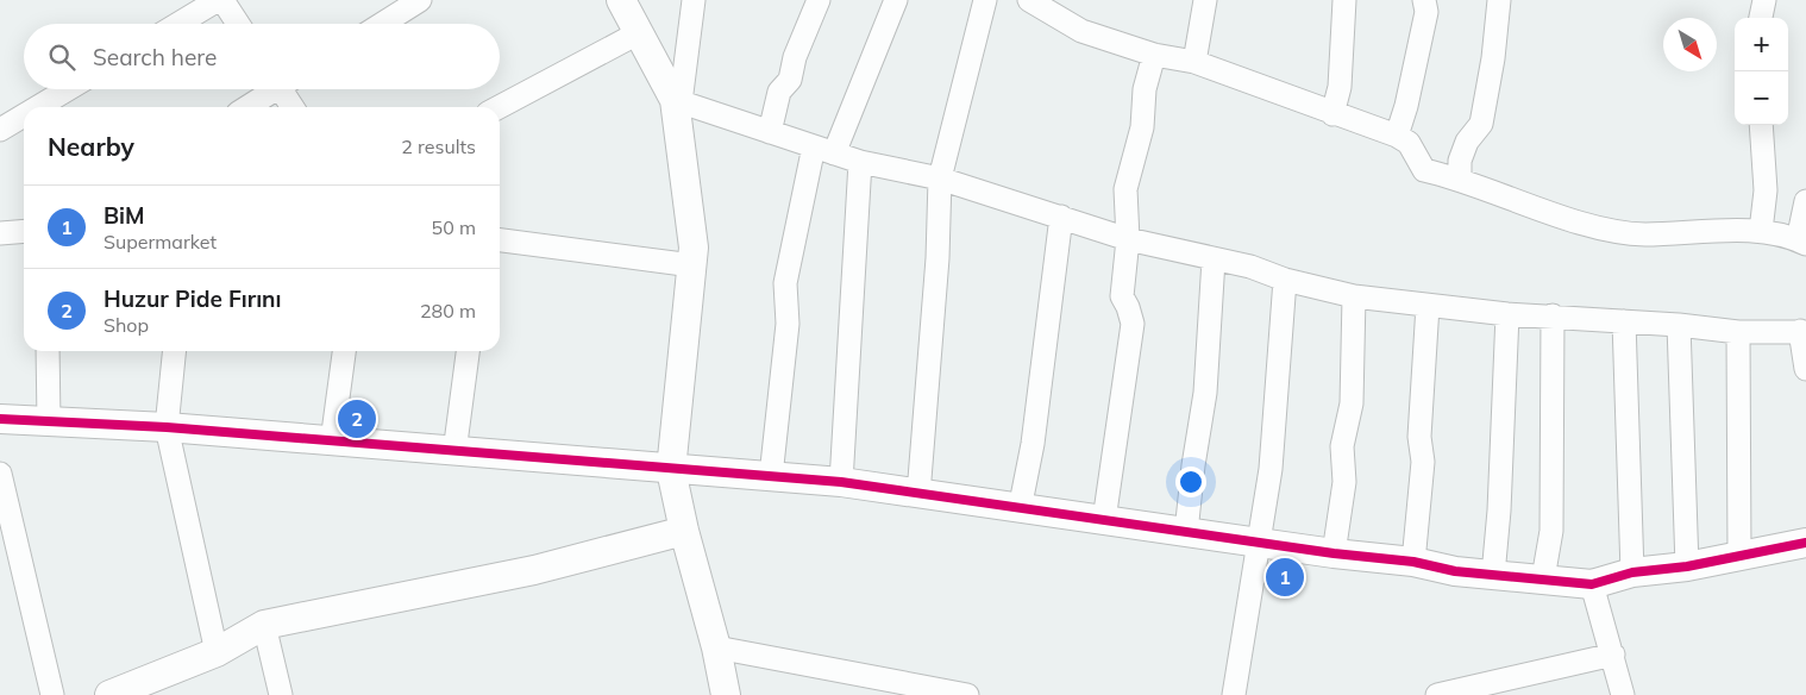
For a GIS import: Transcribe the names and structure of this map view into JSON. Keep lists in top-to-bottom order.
{
  "north": "bottom right",
  "page": {
    "map_buttons": ["+", "−"],
    "search": "Search here",
    "heading": ["Nearby", "2 results"],
    "list": [
      {
        "mark": "1",
        "name": "BiM",
        "note": "Supermarket",
        "value": "50 m"
      },
      {
        "mark": "2",
        "name": "Huzur Pide Fırını",
        "note": "Shop",
        "value": "280 m"
      }
    ],
    "pins": ["2", "1"]
  }
}
